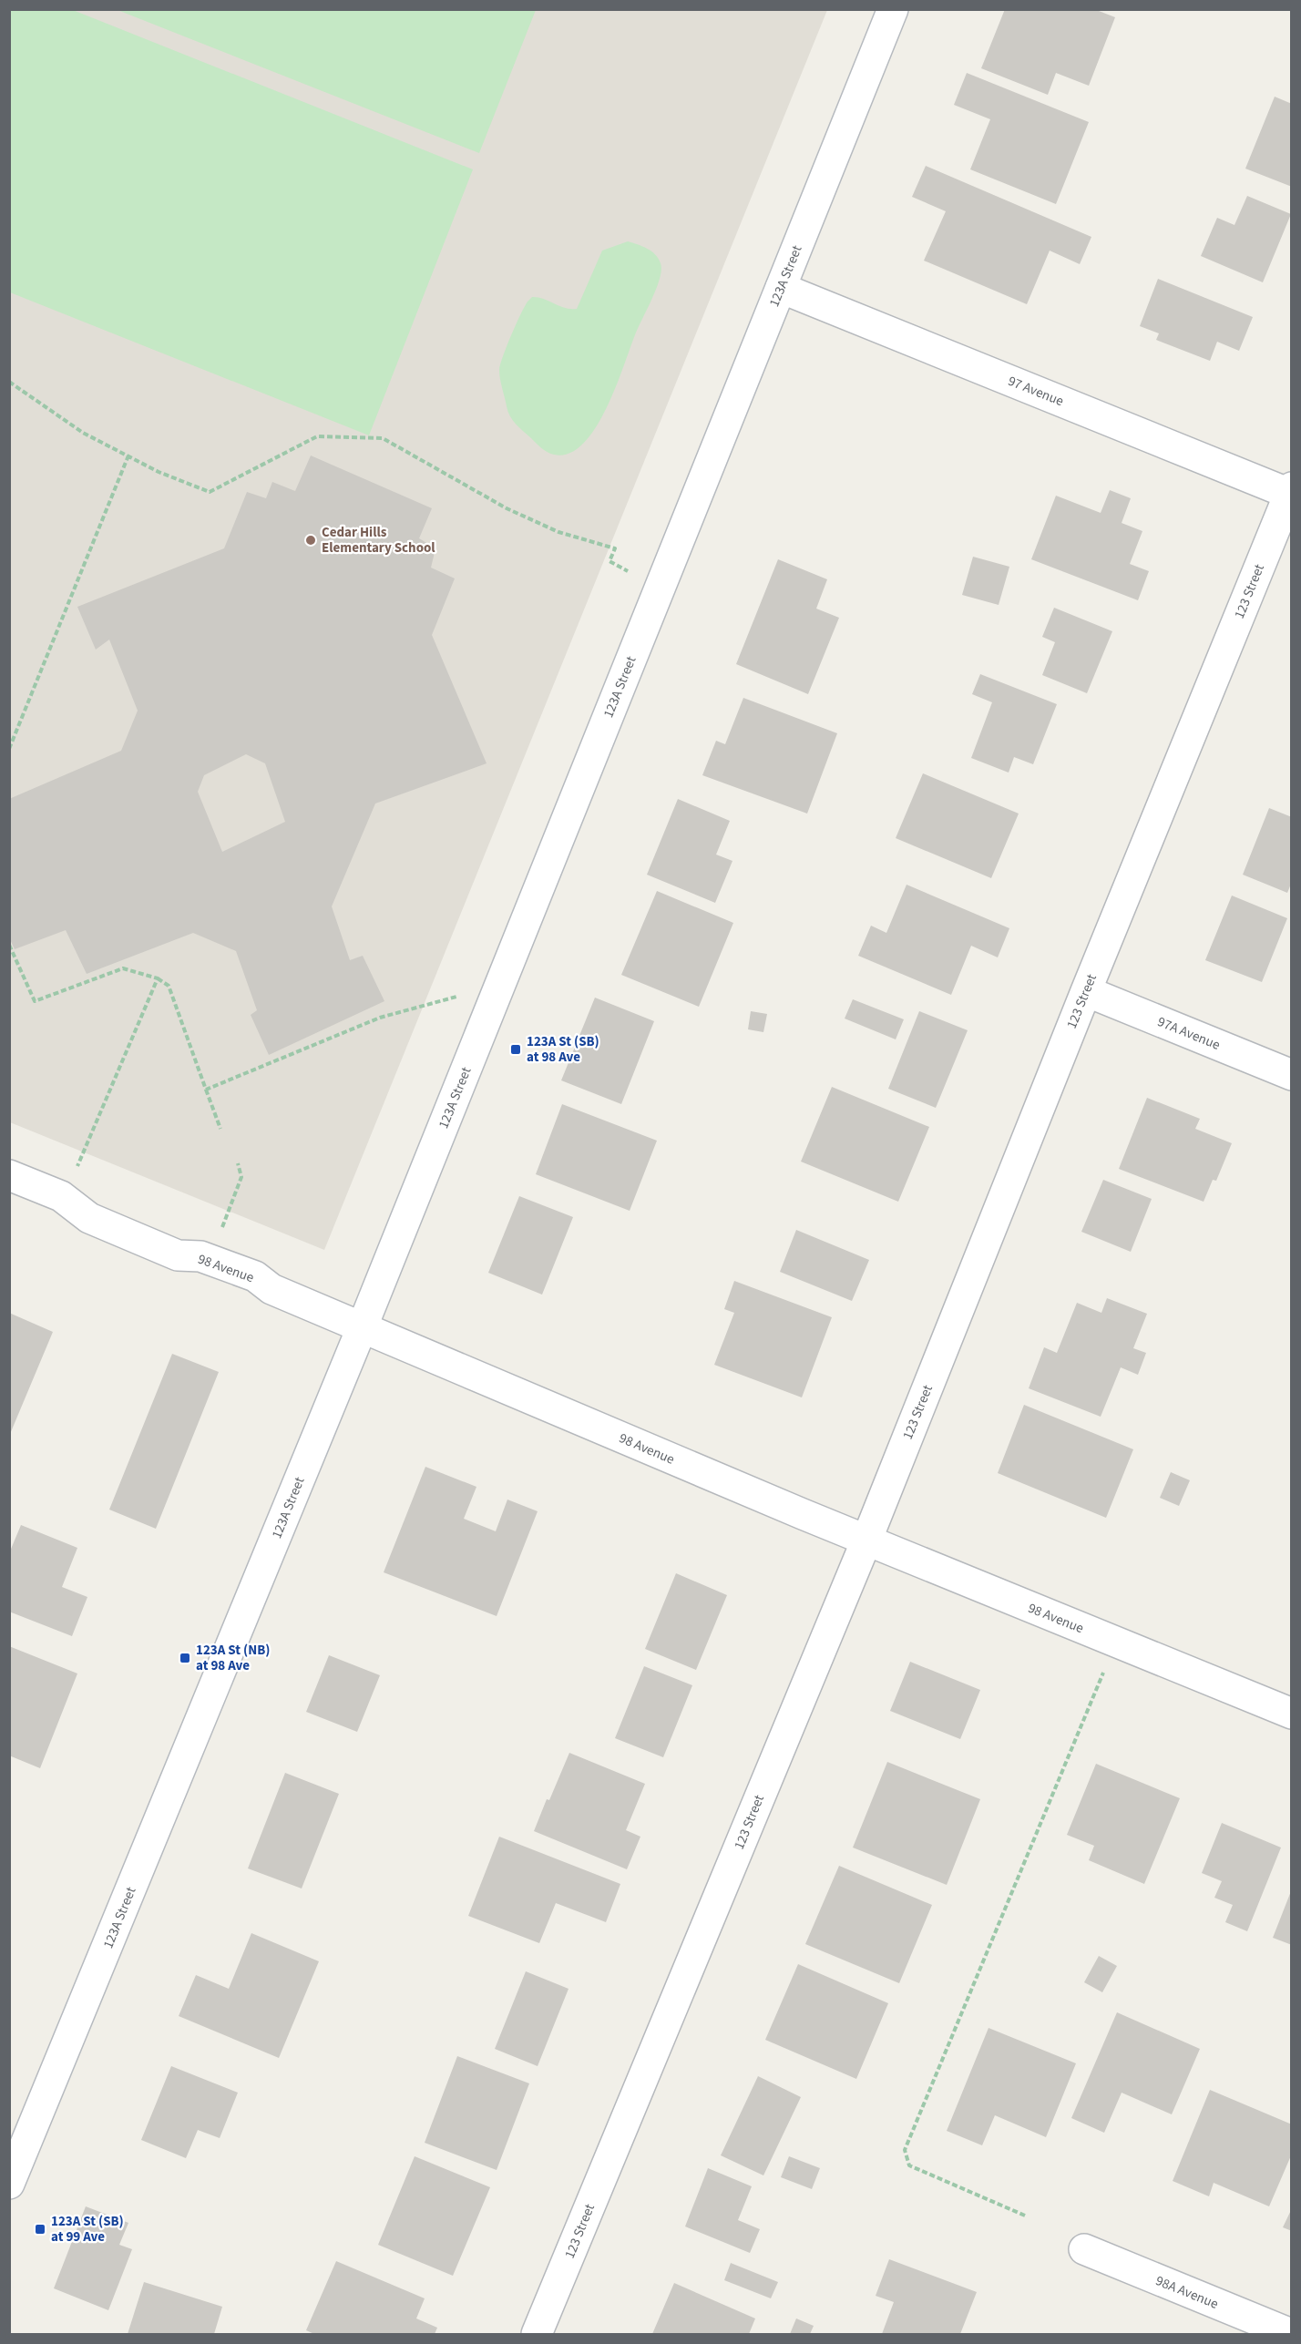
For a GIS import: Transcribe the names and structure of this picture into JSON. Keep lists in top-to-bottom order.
{
  "streets": {
    "street": [
      "123A Street",
      "97 Avenue",
      "123 Street",
      "97A Avenue",
      "98 Avenue",
      "98A Avenue"
    ]
  },
  "crossings": [
    ["123A Street", "97 Avenue"],
    ["123A Street", "98 Avenue"],
    ["97 Avenue", "123 Street"],
    ["123 Street", "97A Avenue"],
    ["123 Street", "98 Avenue"]
  ],
  "places": {
    "other": ["Cedar Hills Elementary School"],
    "transit": ["123A St (SB) at 98 Ave", "123A St (NB) at 98 Ave", "123A St (SB) at 99 Ave"]
  }
}
